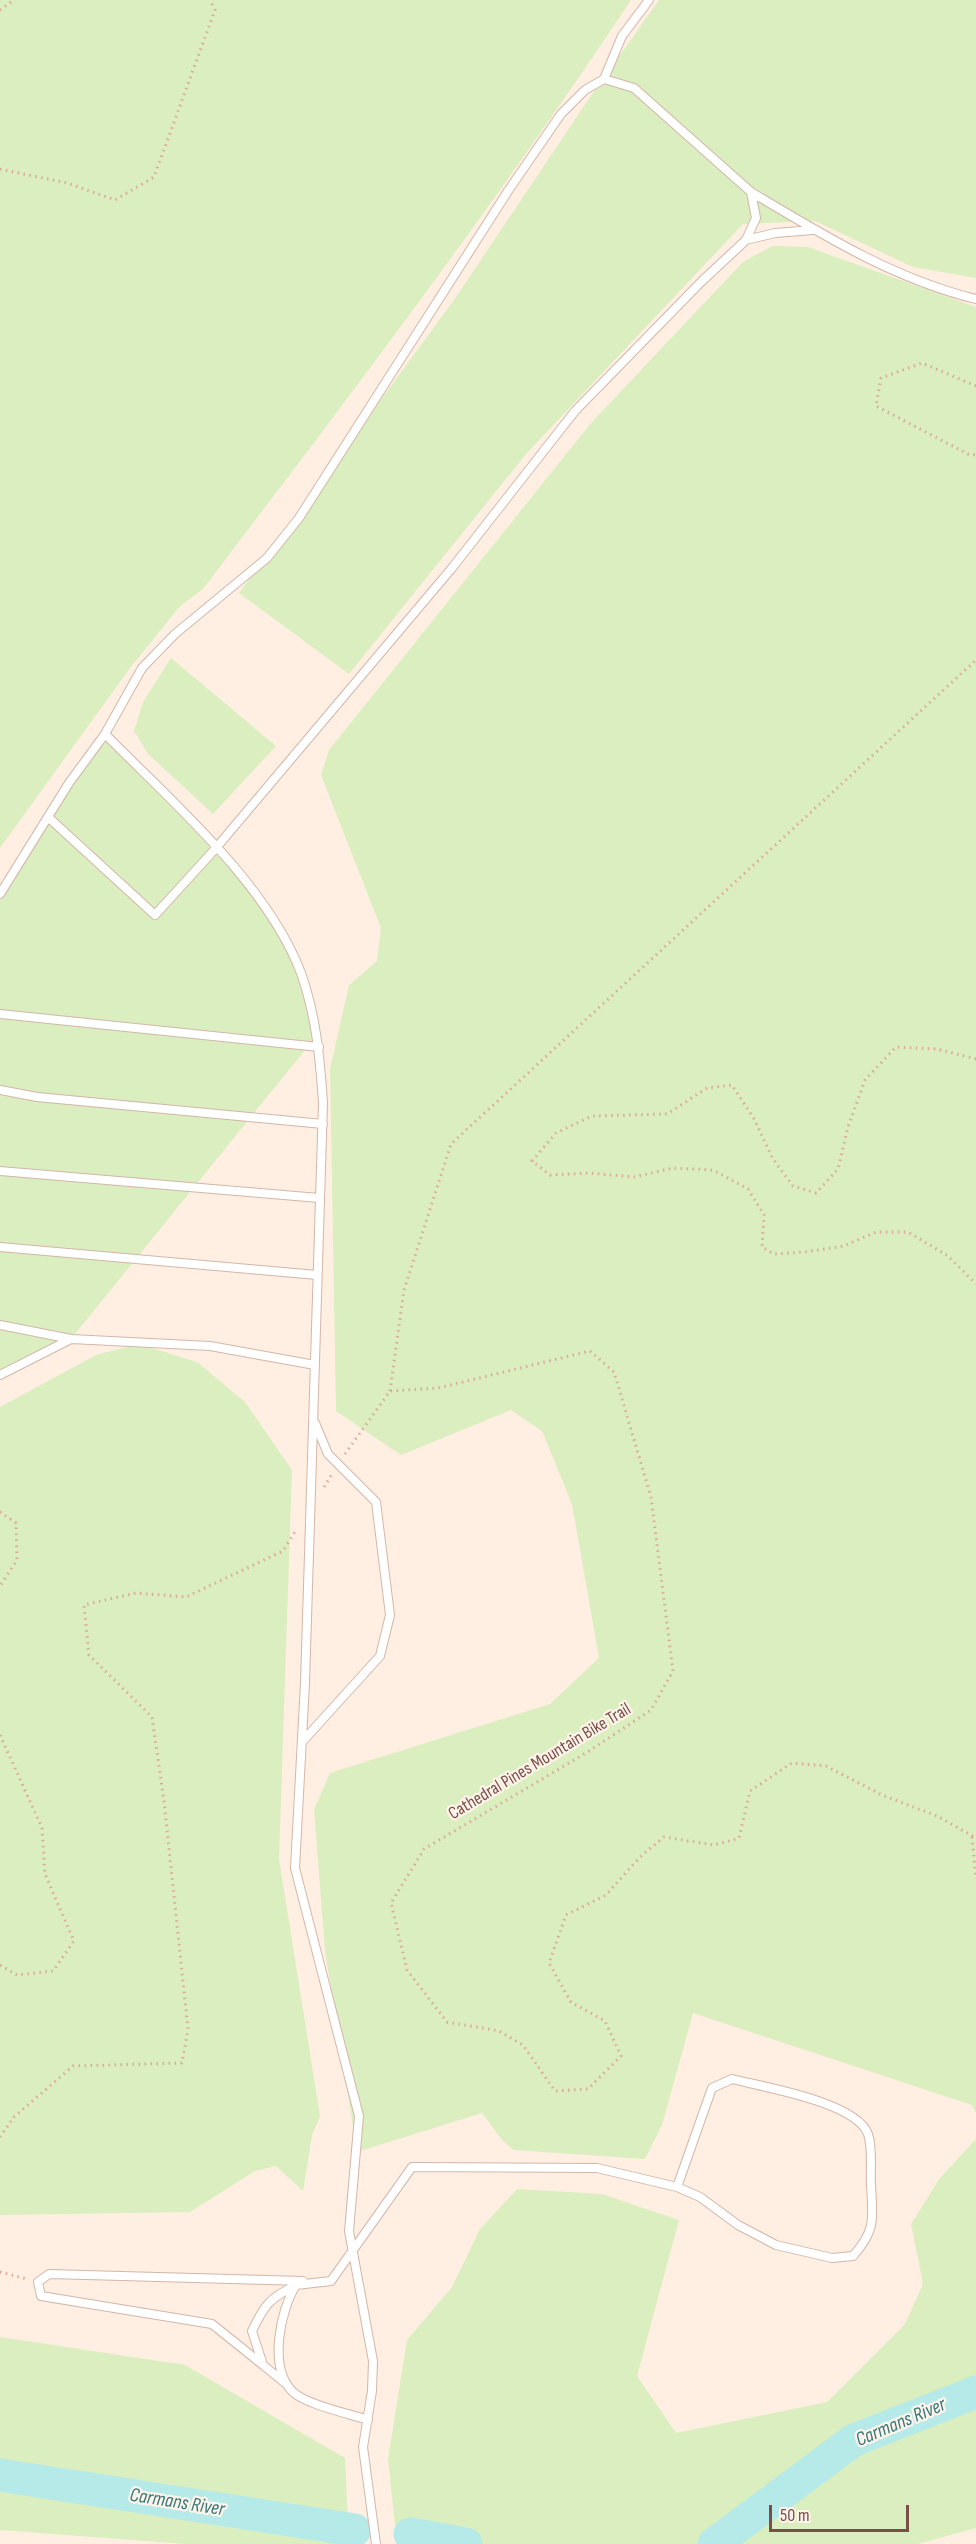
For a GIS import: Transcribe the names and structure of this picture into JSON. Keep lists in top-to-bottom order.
{
  "streets": {
    "path": ["Cathedral Pines Mountain Bike Trail"]
  },
  "water": ["Carmans River"],
  "scale_bar": "50 m"
}
